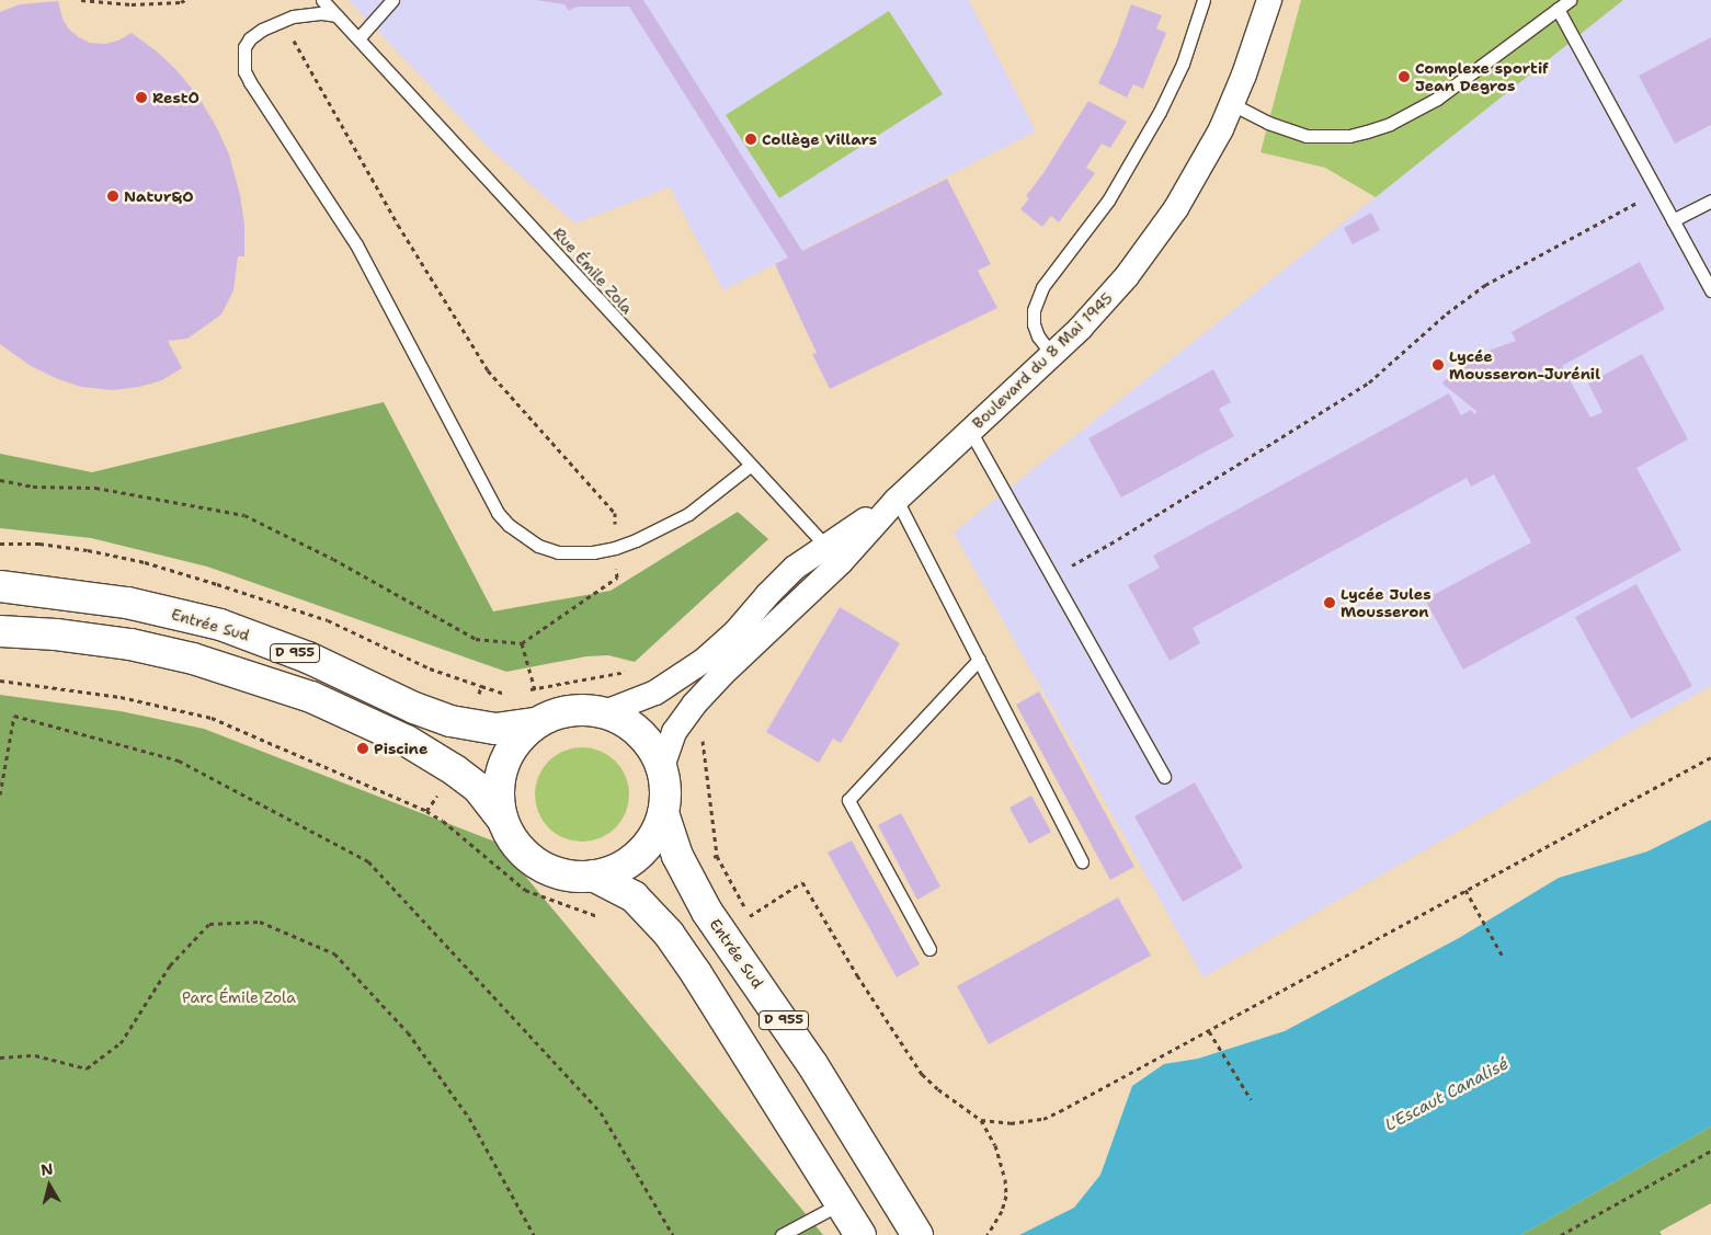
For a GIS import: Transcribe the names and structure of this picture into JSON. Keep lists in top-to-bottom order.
{
  "streets": {
    "main road": ["Entrée Sud", "D 955"],
    "street": ["Boulevard du 8 Mai 1945"],
    "lane": ["Rue Émile Zola"]
  },
  "crossings": [
    ["Rue Émile Zola", "Boulevard du 8 Mai 1945"],
    ["Boulevard du 8 Mai 1945", "Entrée Sud"],
    ["Boulevard du 8 Mai 1945", "D 955"],
    ["Entrée Sud", "D 955"]
  ],
  "water": ["L'Escaut Canalisé"],
  "parks": ["Parc Émile Zola"],
  "places": [
    "Complexe sportif Jean Degros",
    "RestO",
    "Collège Villars",
    "Natur&O",
    "Lycée Mousseron-Jurénil",
    "Lycée Jules Mousseron",
    "Piscine"
  ],
  "north": "top"
}
